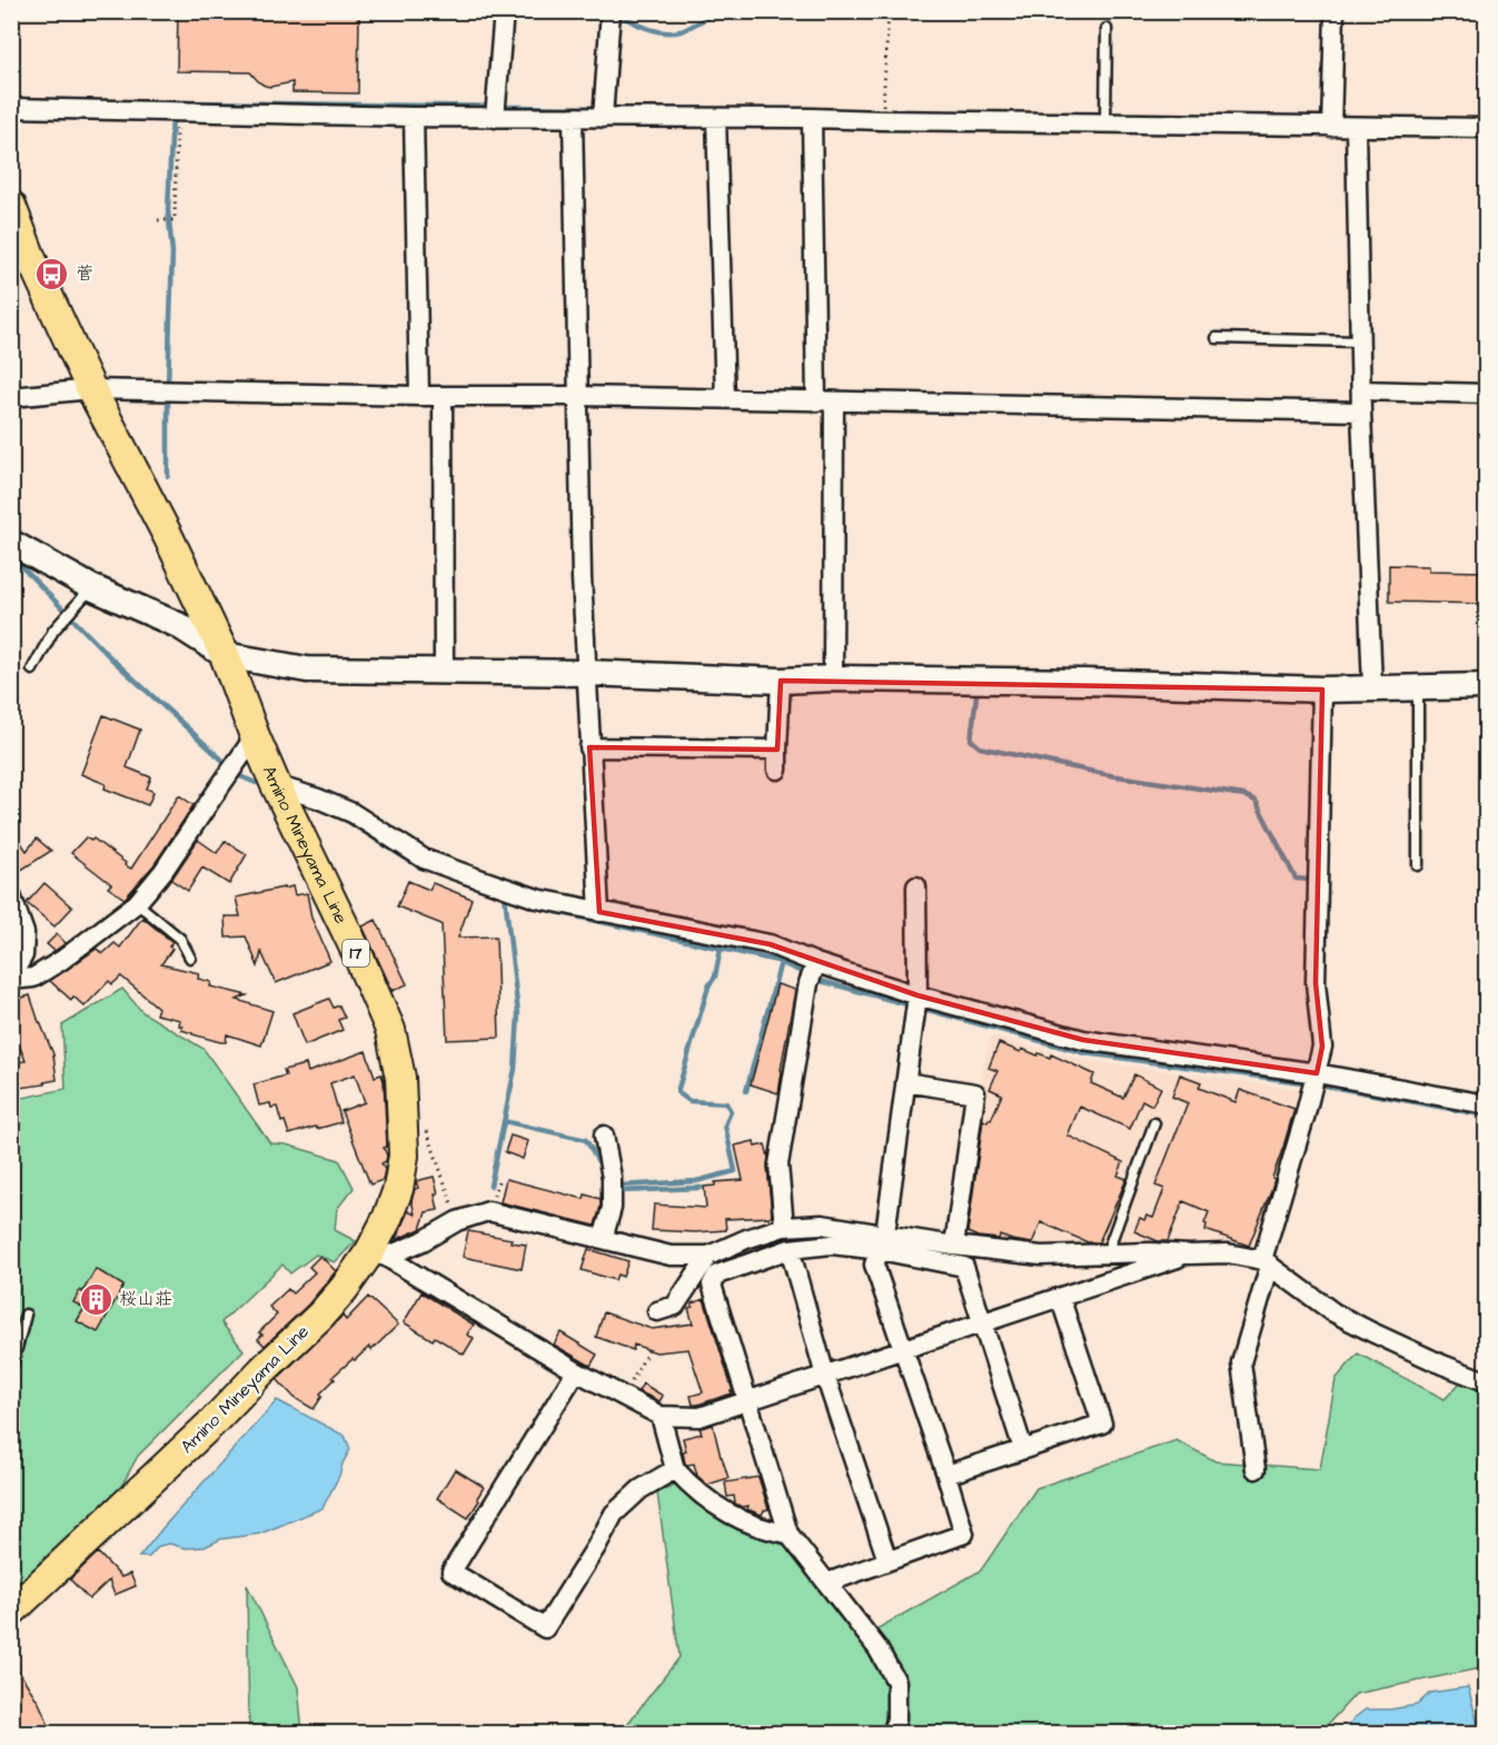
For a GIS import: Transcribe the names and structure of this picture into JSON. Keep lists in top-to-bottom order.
{
  "streets": {
    "main road": ["Amino Mineyama Line", "17"]
  },
  "places": {
    "bus stop": ["菅"],
    "building": ["桜山荘"]
  }
}
